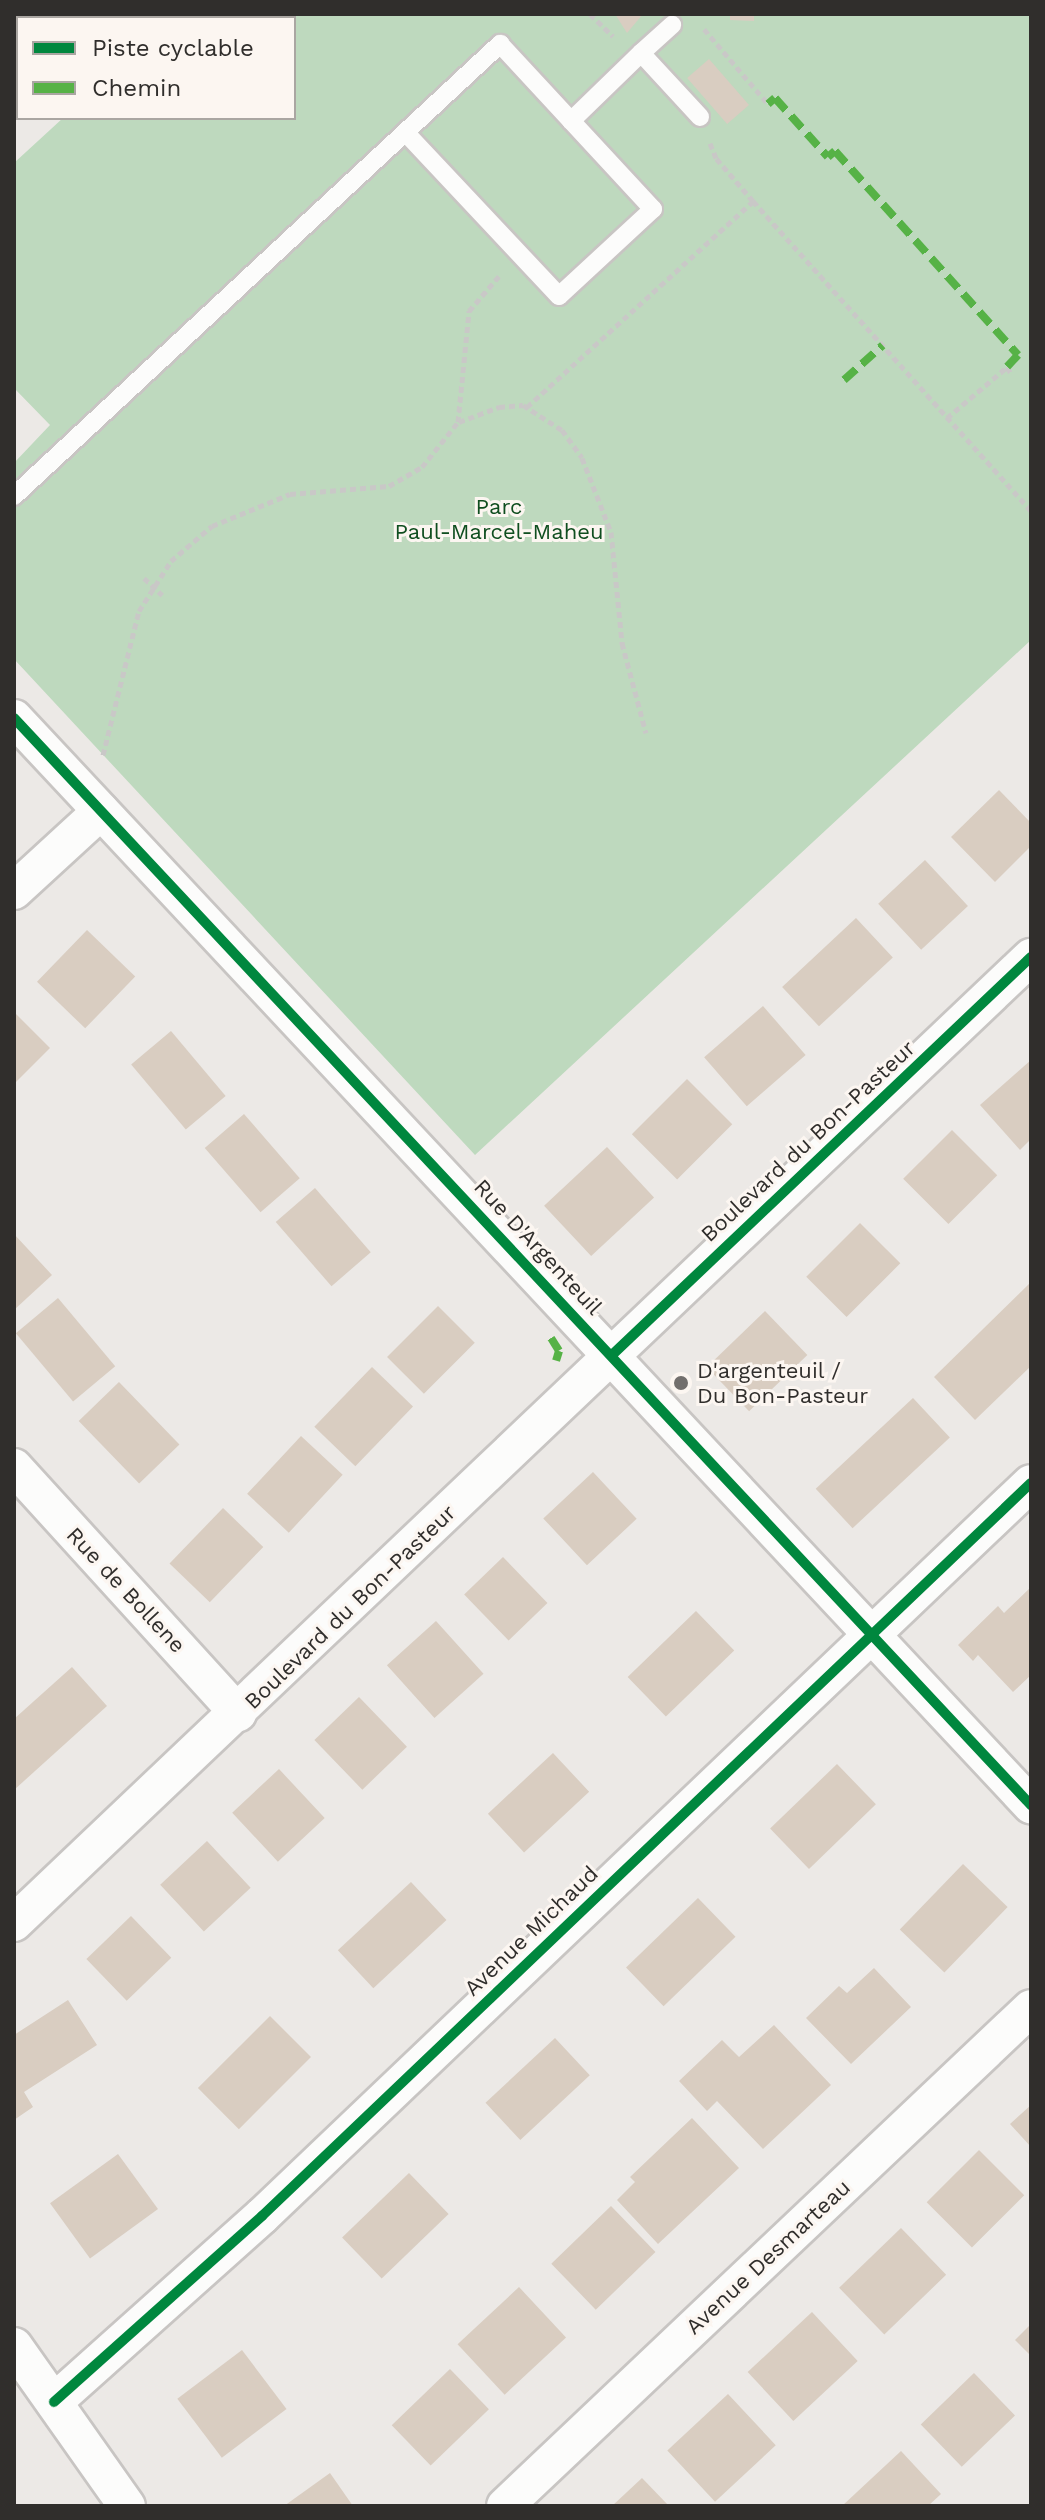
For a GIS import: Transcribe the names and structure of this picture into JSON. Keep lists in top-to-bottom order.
{
  "streets": {
    "street": [
      "Boulevard du Bon-Pasteur",
      "Rue D'Argenteuil",
      "Rue de Bollene",
      "Avenue Michaud",
      "Avenue Desmarteau"
    ]
  },
  "crossings": [
    ["Boulevard du Bon-Pasteur", "Rue D'Argenteuil"],
    ["Boulevard du Bon-Pasteur", "Rue de Bollene"],
    ["Rue D'Argenteuil", "Avenue Michaud"]
  ],
  "parks": ["Parc Paul-Marcel-Maheu"],
  "places": ["D'argenteuil / Du Bon-Pasteur"],
  "legend": ["Piste cyclable", "Chemin"]
}
